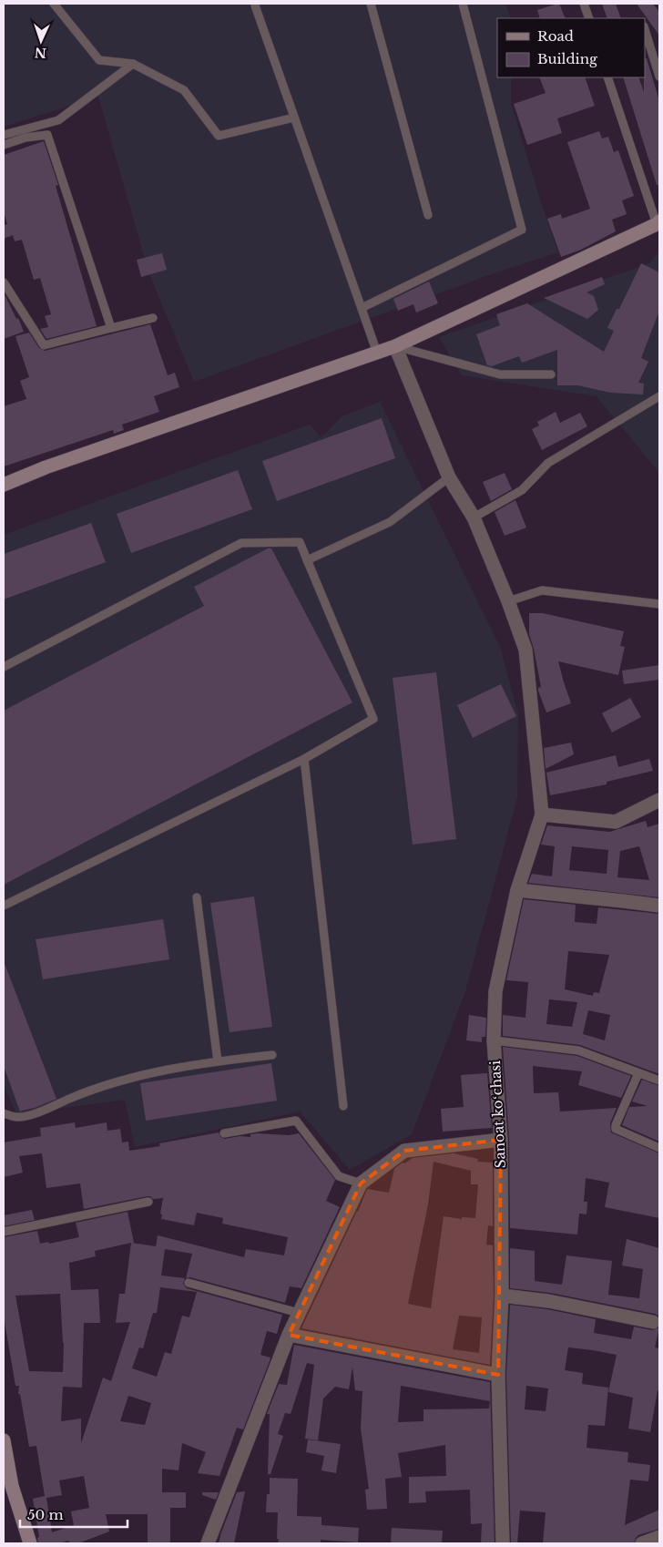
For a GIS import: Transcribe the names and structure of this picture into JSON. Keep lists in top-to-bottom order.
{
  "streets": {
    "street": ["Sanoat koʻchasi"]
  },
  "legend": ["Road", "Building"],
  "scale_bar": "50 m",
  "north": "bottom"
}
